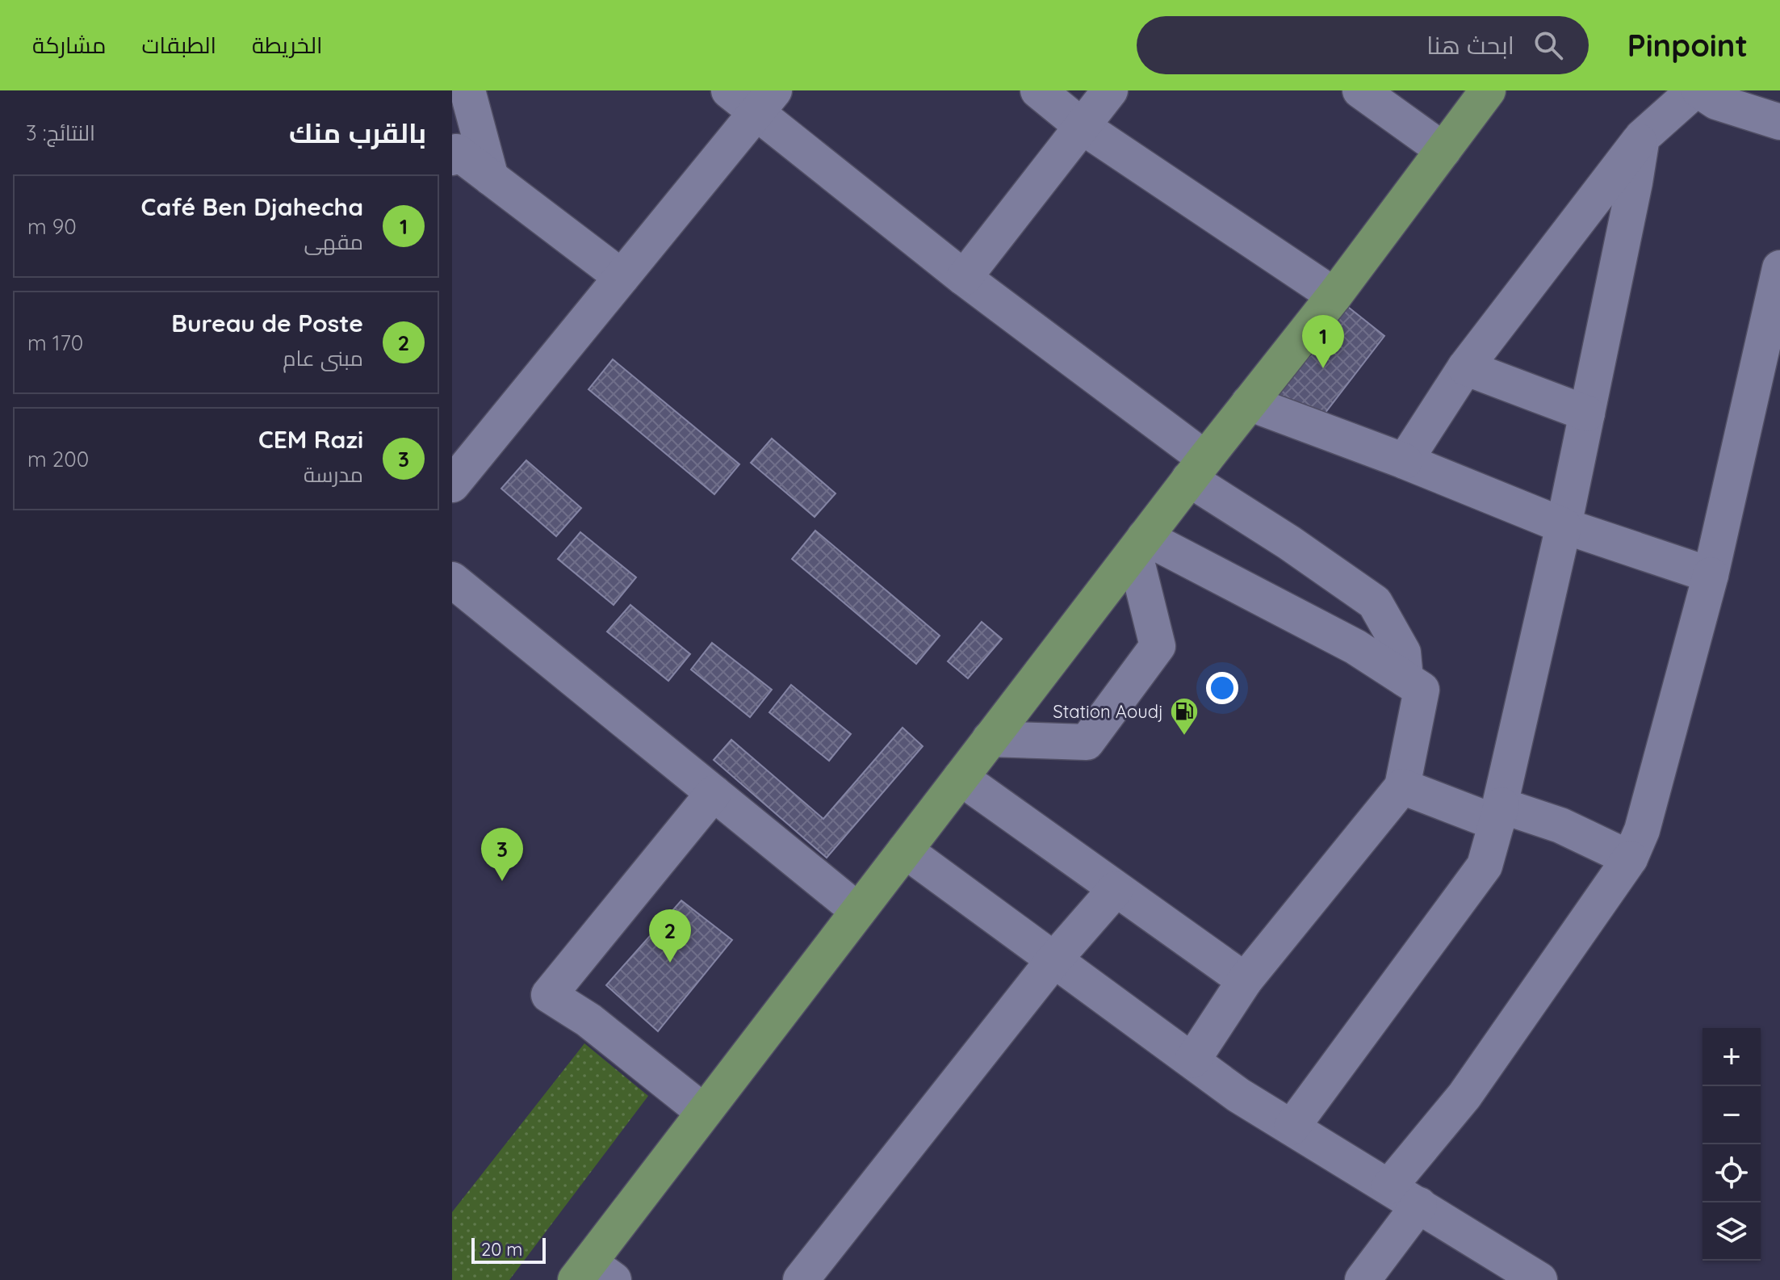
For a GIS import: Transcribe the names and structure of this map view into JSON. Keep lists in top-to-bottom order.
{
  "places": {
    "fuel station": ["Station Aoudj"]
  },
  "scale_bar": "20 m",
  "page": {
    "header": "Pinpoint",
    "search": "ابحث هنا",
    "nav": ["الخريطة", "الطبقات", "مشاركة"],
    "heading": ["بالقرب منك", "النتائج: 3"],
    "list": [
      {
        "mark": "1",
        "name": "Café Ben Djahecha",
        "note": "مقهى",
        "value": "90 m"
      },
      {
        "mark": "2",
        "name": "Bureau de Poste",
        "note": "مبنى عام",
        "value": "170 m"
      },
      {
        "mark": "3",
        "name": "CEM Razi",
        "note": "مدرسة",
        "value": "200 m"
      }
    ],
    "pins": ["1", "3", "2"],
    "map_buttons": ["+", "−"],
    "scale": "20 m"
  }
}
